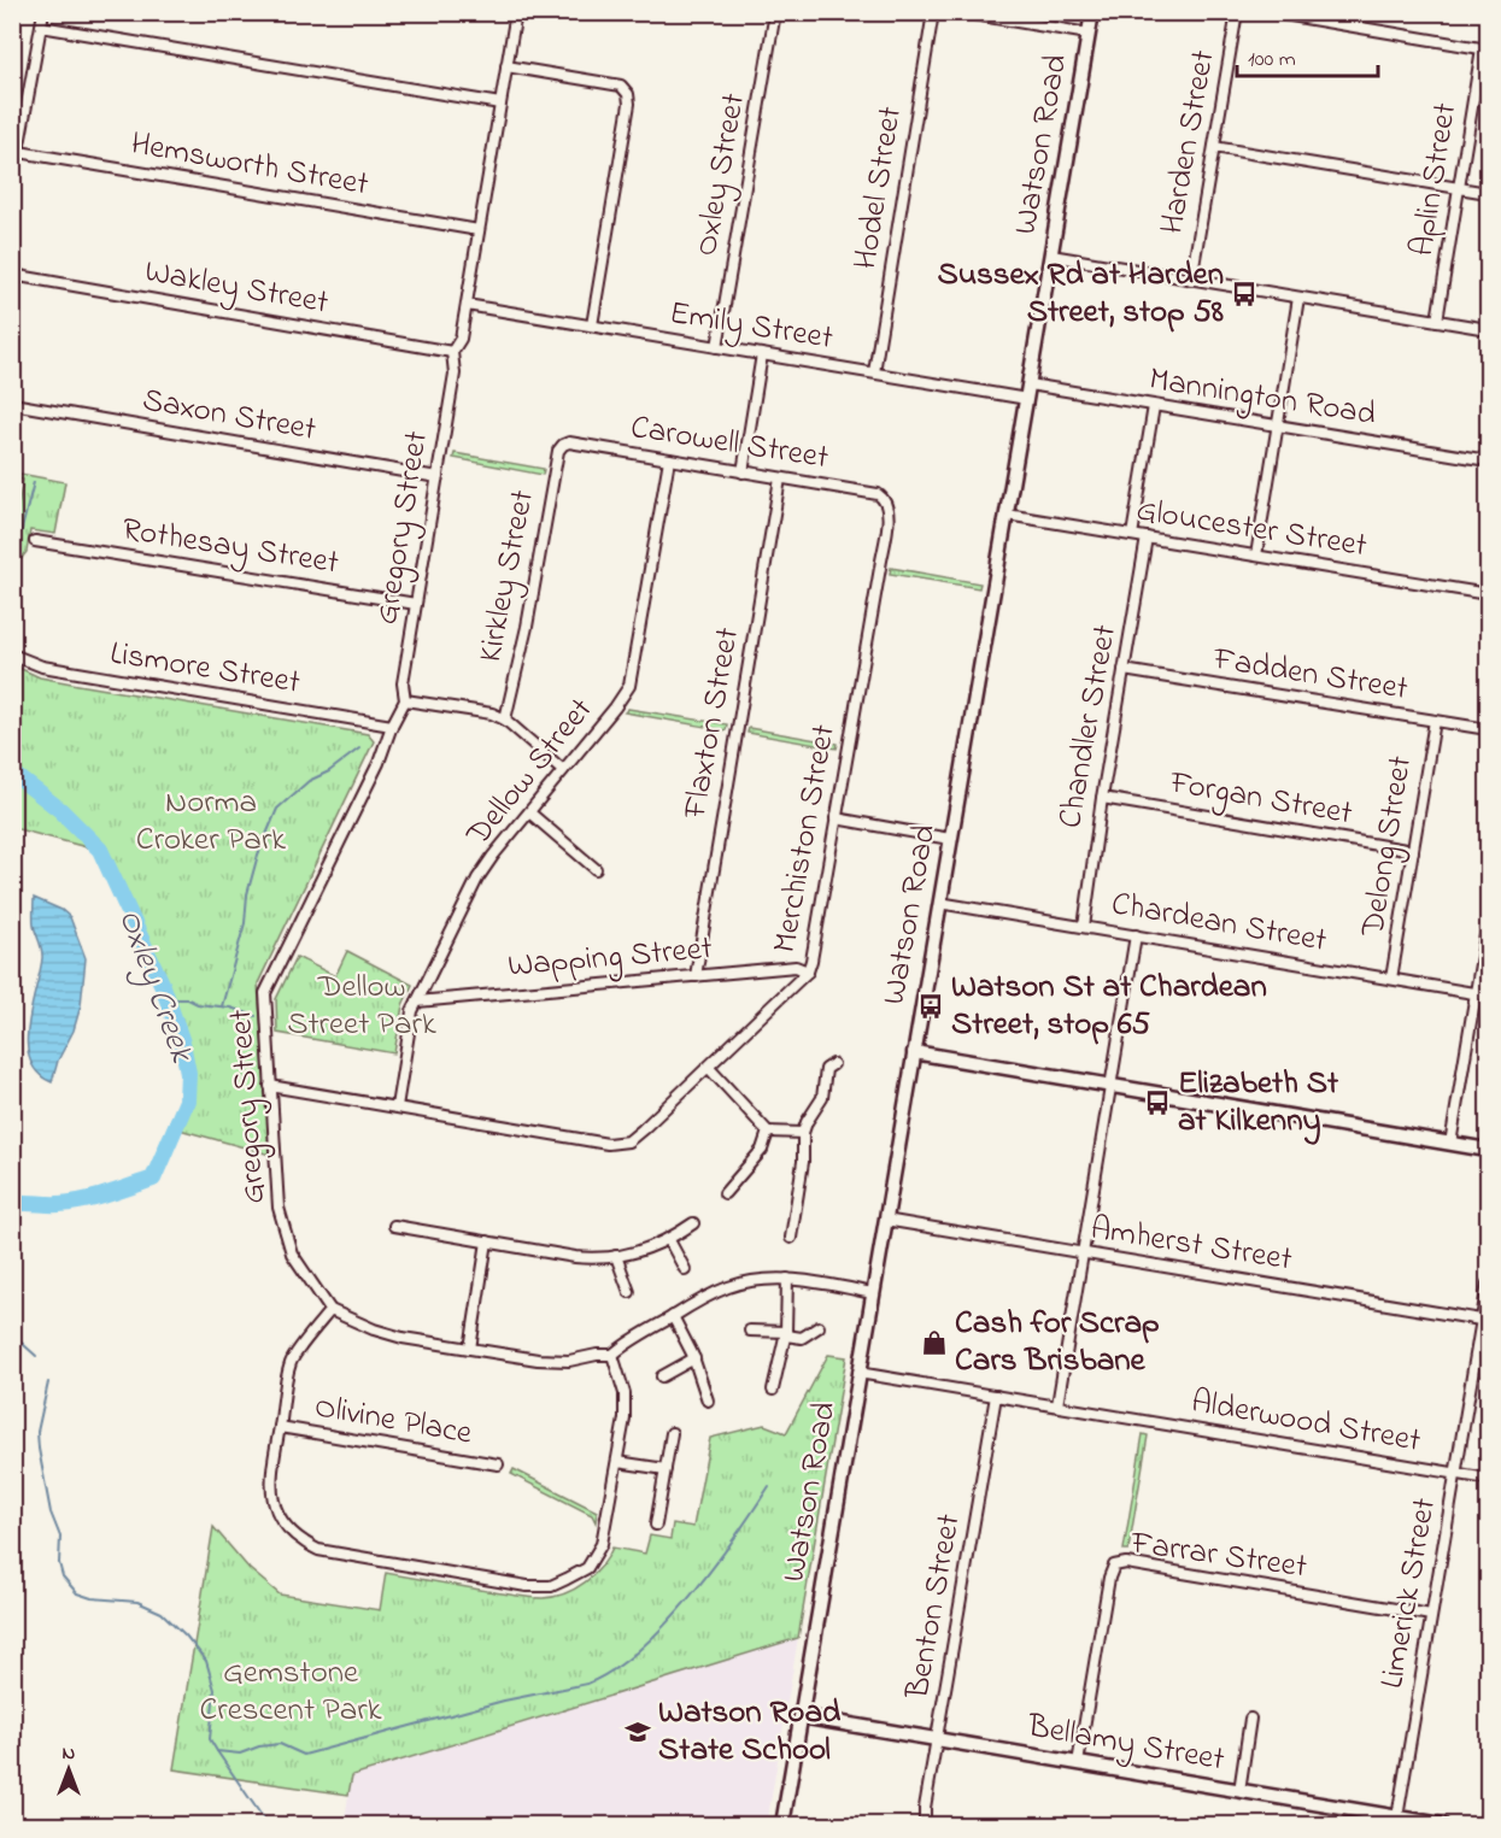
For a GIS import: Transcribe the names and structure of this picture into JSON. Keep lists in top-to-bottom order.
{
  "streets": {
    "street": [
      "Harden Street",
      "Watson Road",
      "Hemsworth Street",
      "Oxley Street",
      "Aplin Street",
      "Hodel Street",
      "Wakley Street",
      "Emily Street",
      "Mannington Road",
      "Saxon Street",
      "Carowell Street",
      "Gregory Street",
      "Gloucester Street",
      "Rothesay Street",
      "Kirkley Street",
      "Lismore Street",
      "Fadden Street",
      "Flaxton Street",
      "Chandler Street",
      "Dellow Street",
      "Forgan Street",
      "Merchiston Street",
      "Delong Street",
      "Chardean Street",
      "Wapping Street",
      "Amherst Street",
      "Olivine Place",
      "Alderwood Street",
      "Farrar Street",
      "Limerick Street",
      "Benton Street",
      "Bellamy Street"
    ]
  },
  "crossings": [
    ["Watson Road", "Emily Street"],
    ["Watson Road", "Mannington Road"],
    ["Watson Road", "Gloucester Street"],
    ["Watson Road", "Chardean Street"],
    ["Watson Road", "Amherst Street"],
    ["Watson Road", "Alderwood Street"],
    ["Watson Road", "Bellamy Street"],
    ["Hemsworth Street", "Gregory Street"],
    ["Oxley Street", "Emily Street"],
    ["Hodel Street", "Emily Street"],
    ["Wakley Street", "Gregory Street"],
    ["Emily Street", "Gregory Street"],
    ["Saxon Street", "Gregory Street"],
    ["Carowell Street", "Kirkley Street"],
    ["Carowell Street", "Flaxton Street"],
    ["Carowell Street", "Dellow Street"],
    ["Carowell Street", "Merchiston Street"],
    ["Gregory Street", "Rothesay Street"],
    ["Gregory Street", "Lismore Street"],
    ["Gregory Street", "Merchiston Street"],
    ["Gloucester Street", "Chandler Street"],
    ["Fadden Street", "Chandler Street"],
    ["Fadden Street", "Delong Street"],
    ["Flaxton Street", "Wapping Street"],
    ["Chandler Street", "Forgan Street"],
    ["Chandler Street", "Chardean Street"],
    ["Dellow Street", "Merchiston Street"],
    ["Dellow Street", "Wapping Street"],
    ["Forgan Street", "Delong Street"],
    ["Merchiston Street", "Wapping Street"],
    ["Delong Street", "Chardean Street"],
    ["Amherst Street", "Limerick Street"],
    ["Alderwood Street", "Limerick Street"],
    ["Alderwood Street", "Benton Street"],
    ["Farrar Street", "Limerick Street"],
    ["Farrar Street", "Bellamy Street"],
    ["Limerick Street", "Bellamy Street"],
    ["Benton Street", "Bellamy Street"]
  ],
  "water": ["Oxley Creek"],
  "parks": ["Norma Croker Park", "Dellow Street Park", "Gemstone Crescent Park"],
  "places": {
    "bus stop": ["Sussex Rd at Harden Street, stop 58", "Watson St at Chardean Street, stop 65", "Elizabeth St at Kilkenny"],
    "shop": ["Cash for Scrap Cars Brisbane"],
    "school or university": ["Watson Road State School"]
  },
  "scale_bar": "100 m",
  "north": "top"
}
